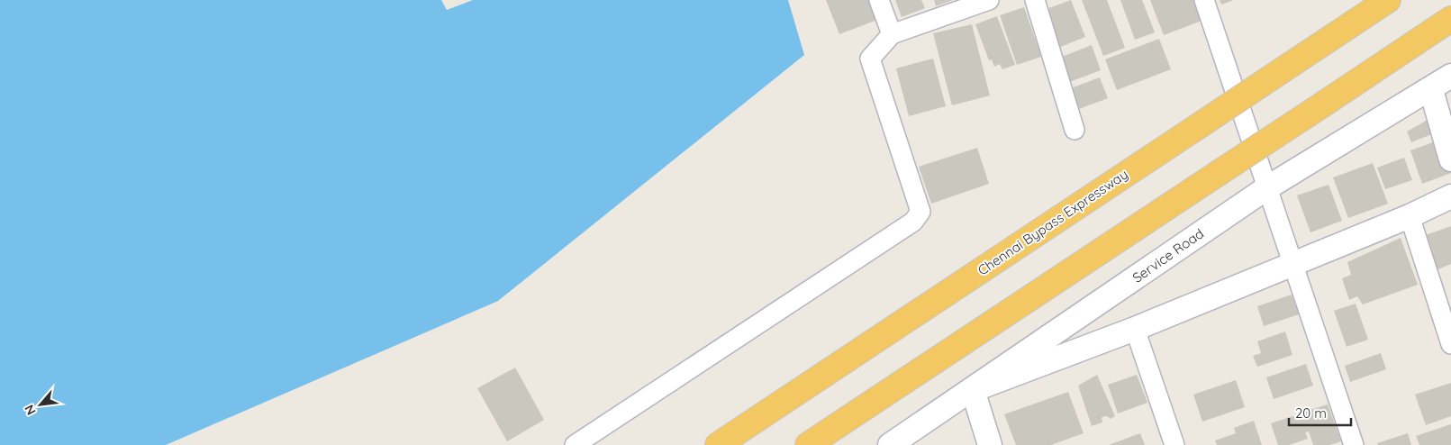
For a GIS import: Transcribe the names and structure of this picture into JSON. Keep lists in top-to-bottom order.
{
  "streets": {
    "highway": ["Chennai Bypass Expressway"],
    "street": ["Service Road"]
  },
  "scale_bar": "20 m",
  "north": "bottom left"
}
